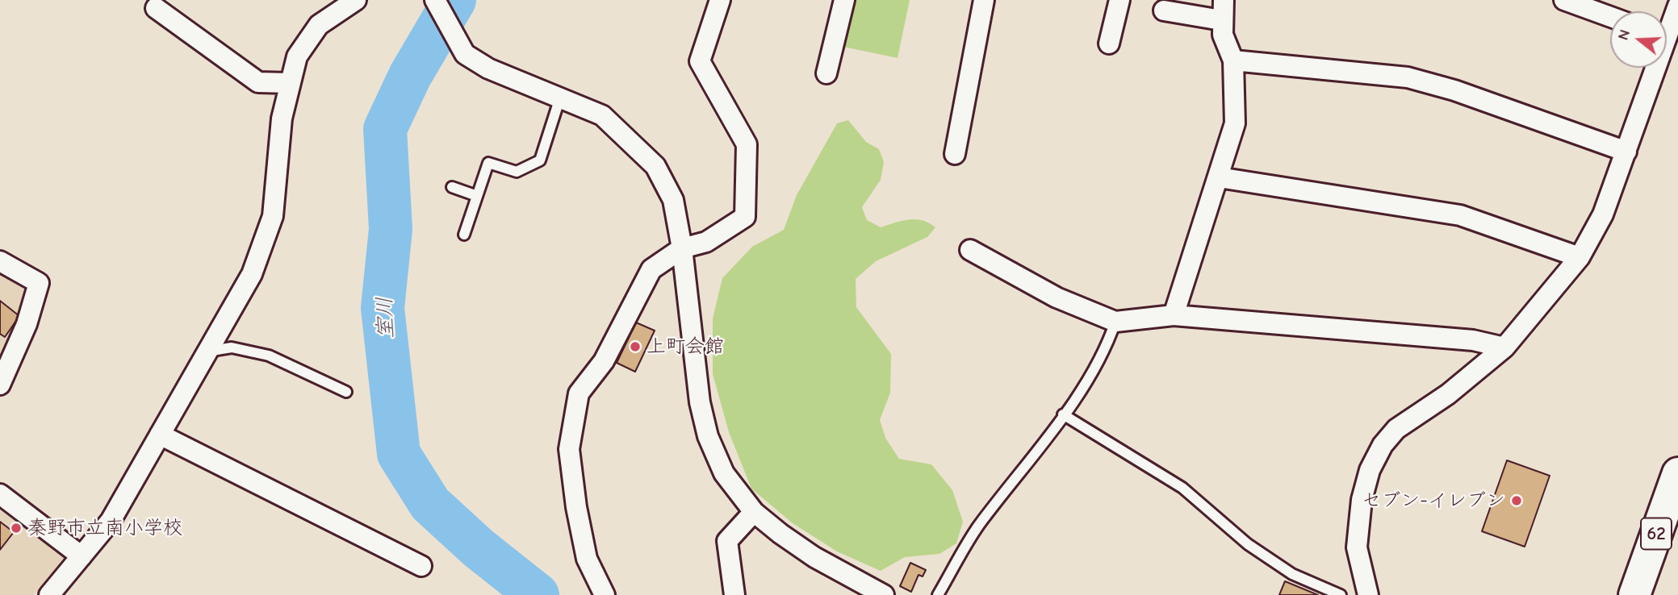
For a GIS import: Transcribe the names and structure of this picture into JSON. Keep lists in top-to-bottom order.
{
  "streets": {
    "main road": ["62"]
  },
  "water": ["室川"],
  "places": ["上町会館", "セブン-イレブン", "秦野市立南小学校"],
  "north": "left"
}
